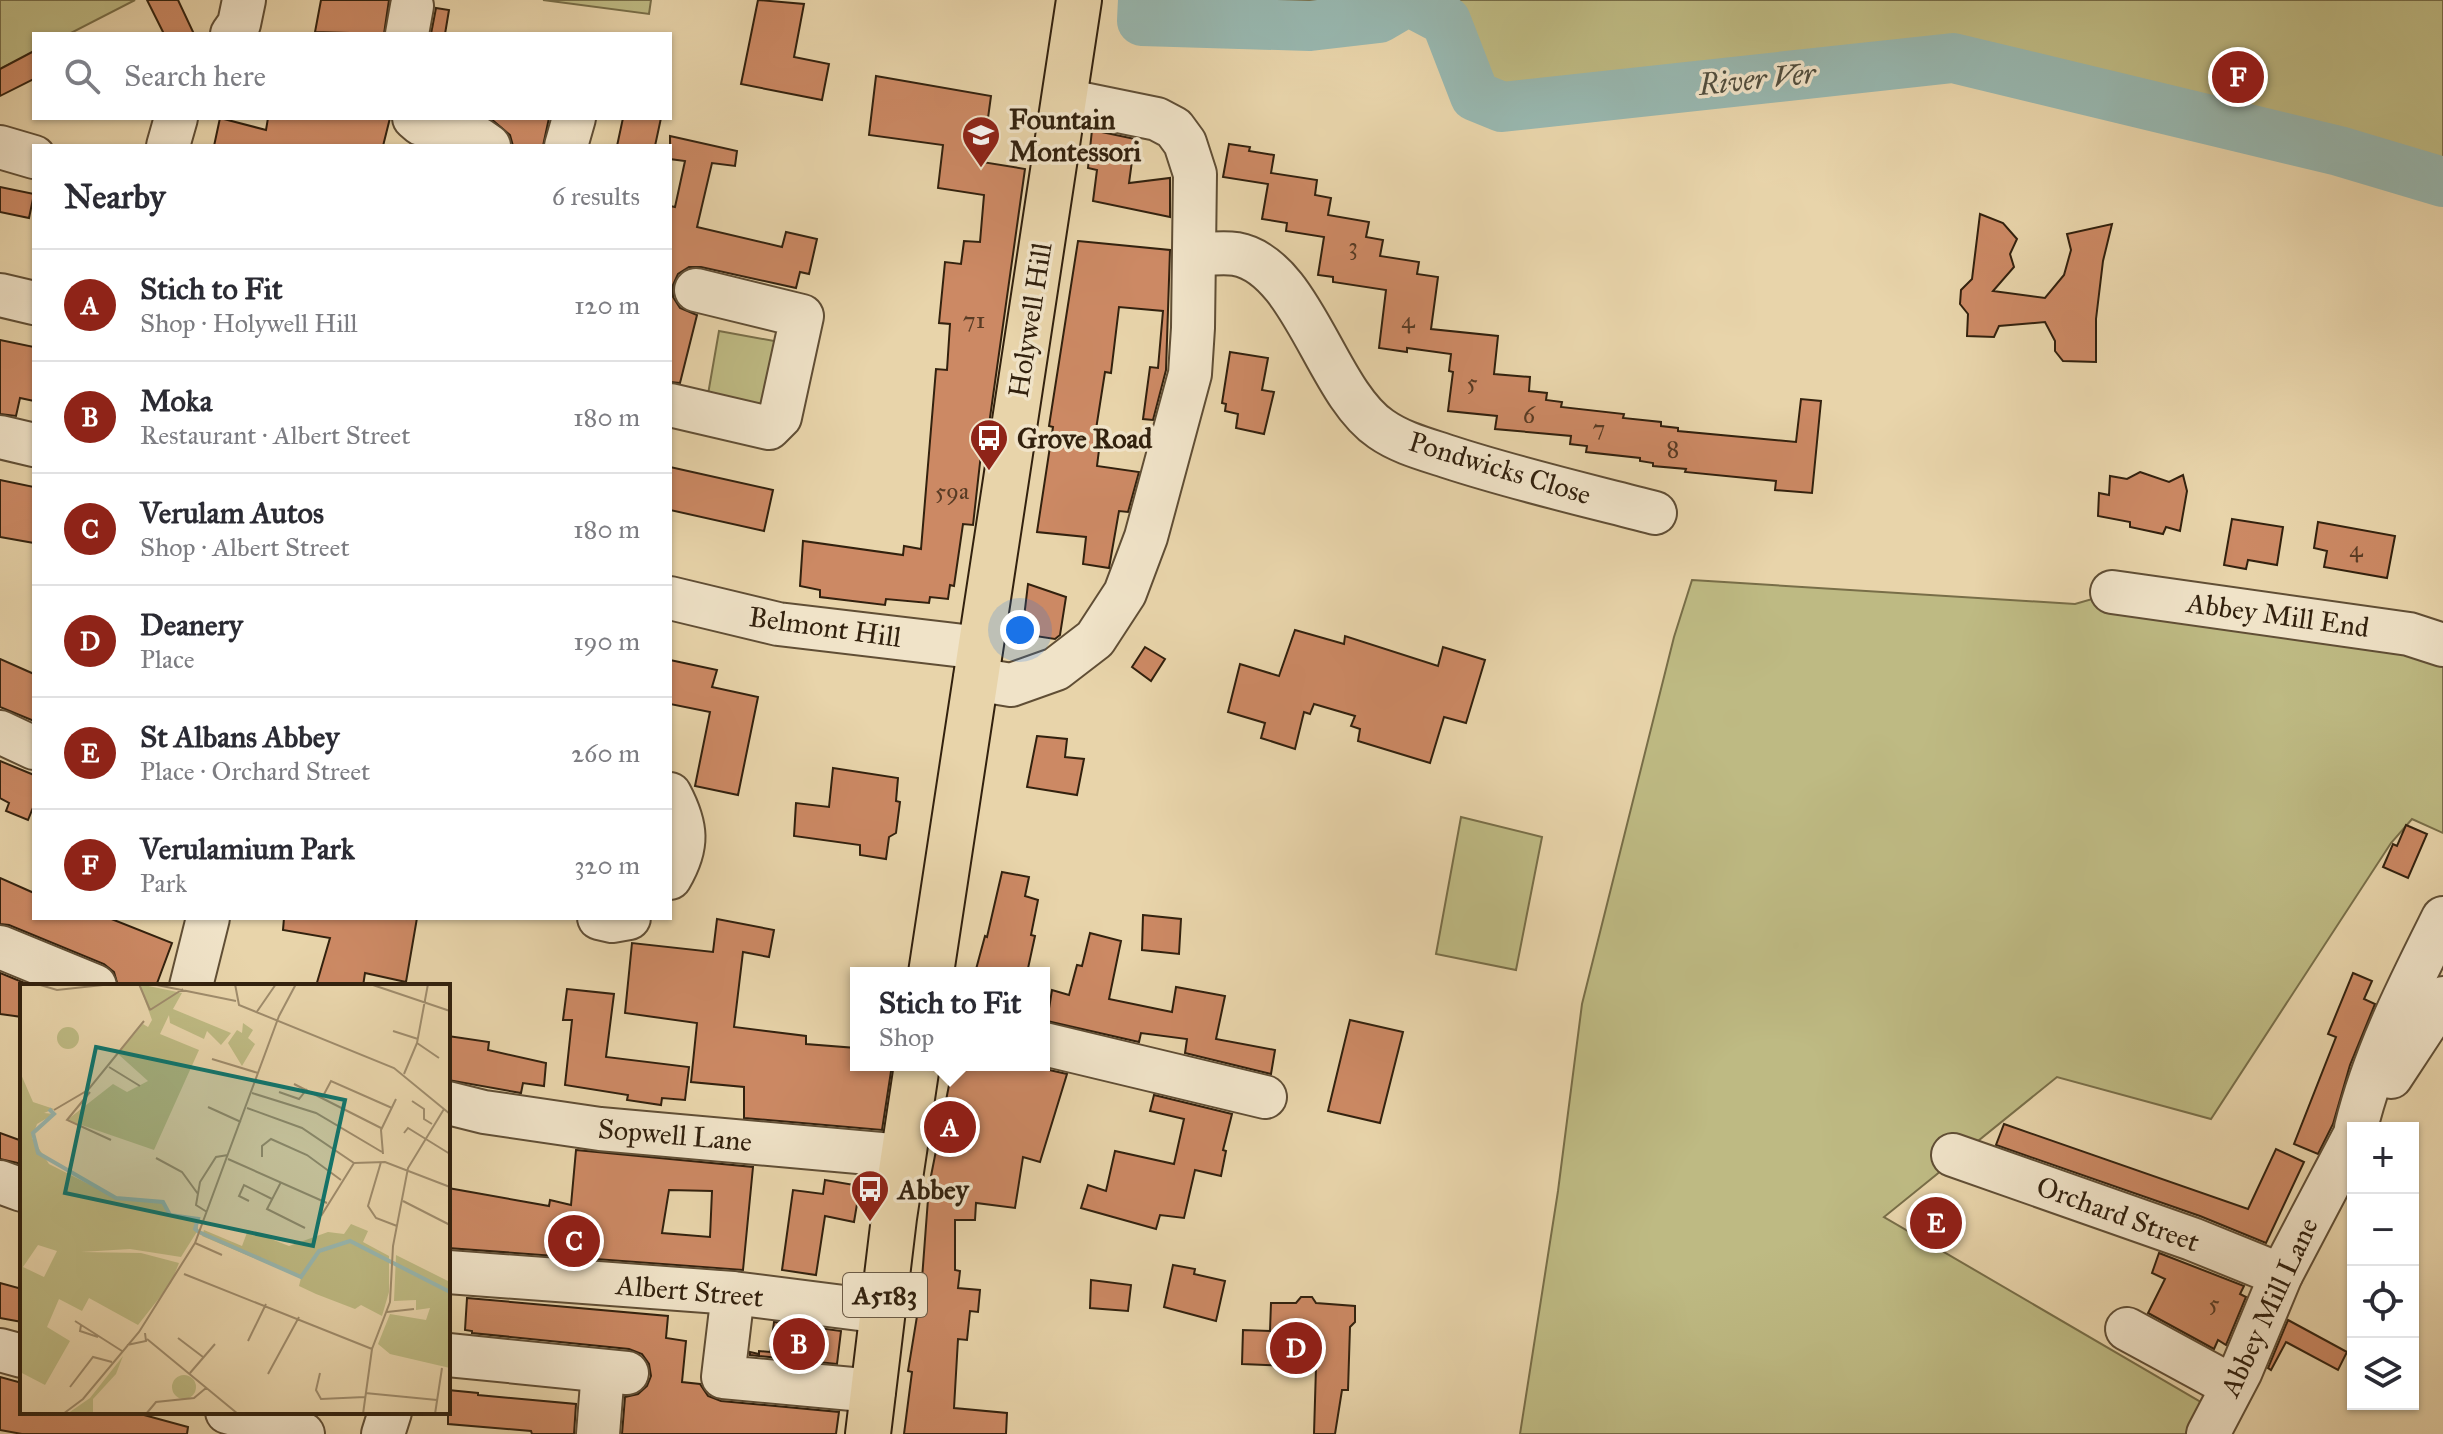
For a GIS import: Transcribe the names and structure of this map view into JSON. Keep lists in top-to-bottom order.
{
  "streets": {
    "main road": ["Holywell Hill", "A5183"],
    "street": [
      "Pondwicks Close",
      "Abbey Mill End",
      "Belmont Hill",
      "Sopwell Lane",
      "Orchard Street",
      "Albert Street",
      "Abbey Mill Lane"
    ]
  },
  "crossings": [
    ["Holywell Hill", "Belmont Hill"],
    ["Sopwell Lane", "A5183"],
    ["Orchard Street", "Abbey Mill Lane"],
    ["Albert Street", "A5183"]
  ],
  "water": ["River Ver"],
  "places": {
    "school or university": ["Fountain Montessori"],
    "bus stop": ["Grove Road", "Abbey"]
  },
  "house_numbers": [
    "3",
    "71",
    "4",
    "5",
    "6",
    "7",
    "8",
    "59a",
    "4",
    "5"
  ],
  "page": {
    "search": "Search here",
    "pins": [
      "F",
      "A",
      "E",
      "C",
      "B",
      "D"
    ],
    "heading": ["Nearby", "6 results"],
    "list": [
      {
        "mark": "A",
        "name": "Stich to Fit",
        "note": "Shop · Holywell Hill",
        "value": "120 m"
      },
      {
        "mark": "B",
        "name": "Moka",
        "note": "Restaurant · Albert Street",
        "value": "180 m"
      },
      {
        "mark": "C",
        "name": "Verulam Autos",
        "note": "Shop · Albert Street",
        "value": "180 m"
      },
      {
        "mark": "D",
        "name": "Deanery",
        "note": "Place",
        "value": "190 m"
      },
      {
        "mark": "E",
        "name": "St Albans Abbey",
        "note": "Place · Orchard Street",
        "value": "260 m"
      },
      {
        "mark": "F",
        "name": "Verulamium Park",
        "note": "Park",
        "value": "320 m"
      }
    ],
    "popup": ["Stich to Fit", "Shop"],
    "map_buttons": ["+", "−"]
  }
}
